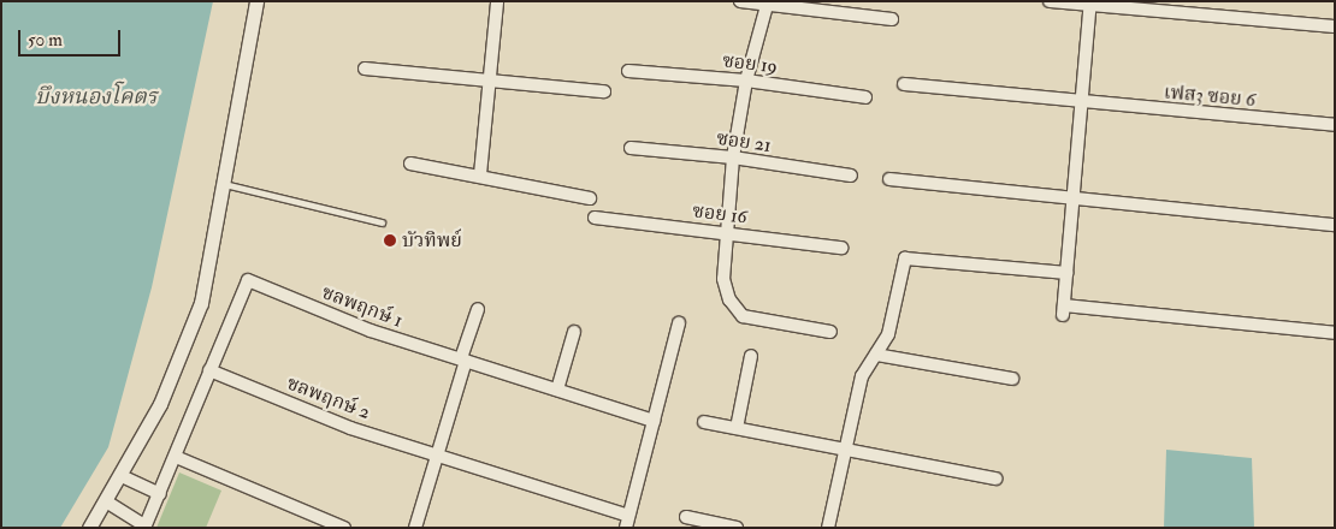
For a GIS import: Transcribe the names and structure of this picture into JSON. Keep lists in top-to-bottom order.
{
  "streets": {
    "street": [
      "ซอย 19",
      "เฟส3 ซอย 6",
      "ซอย 21",
      "ซอย 16",
      "ชลพฤกษ์ 1",
      "ชลพฤกษ์ 2"
    ]
  },
  "crossings": [
    ["ชลพฤกษ์ 1", "ชลพฤกษ์ 2"]
  ],
  "water": ["บึงหนองโคตร"],
  "places": ["บัวทิพย์"],
  "scale_bar": "50 m"
}
